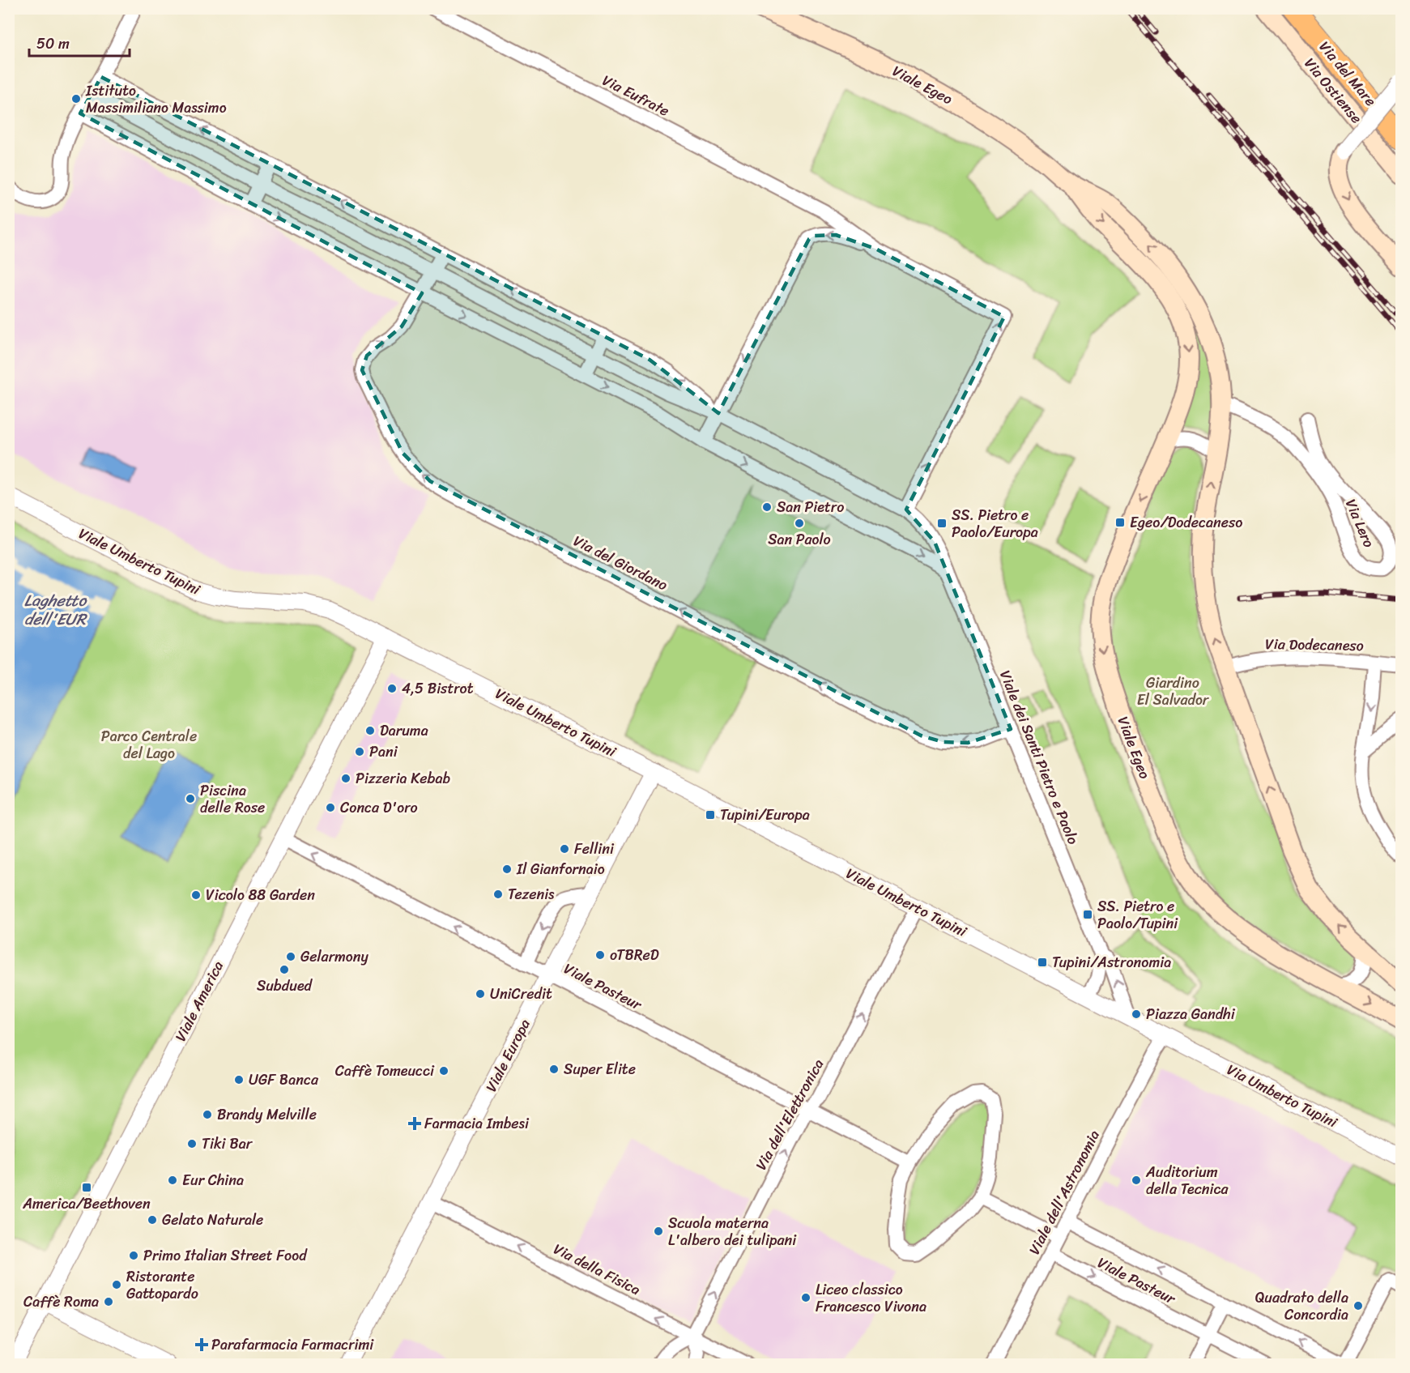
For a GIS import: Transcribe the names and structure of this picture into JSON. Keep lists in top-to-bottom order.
{
  "streets": {
    "main road": ["Via del Mare", "Viale Egeo", "Via Ostiense"],
    "street": [
      "Via Eufrate",
      "Via Lero",
      "Viale Umberto Tupini",
      "Via del Giordano",
      "Via Dodecaneso",
      "Viale dei Santi Pietro e Paolo",
      "Viale Pasteur",
      "Viale America",
      "Viale Europa",
      "Via Umberto Tupini",
      "Via dell'Elettronica",
      "Viale dell'Astronomia",
      "Via della Fisica"
    ]
  },
  "crossings": [
    ["Viale Egeo", "Via Lero"],
    ["Viale Egeo", "Via Dodecaneso"],
    ["Viale Umberto Tupini", "Viale America"],
    ["Viale Umberto Tupini", "Viale Europa"],
    ["Viale Umberto Tupini", "Via dell'Elettronica"],
    ["Via del Giordano", "Viale dei Santi Pietro e Paolo"],
    ["Viale Pasteur", "Viale America"],
    ["Viale Pasteur", "Viale Europa"],
    ["Viale Pasteur", "Via dell'Elettronica"],
    ["Viale Pasteur", "Viale dell'Astronomia"],
    ["Viale Europa", "Via della Fisica"],
    ["Via Umberto Tupini", "Viale dell'Astronomia"],
    ["Via dell'Elettronica", "Via della Fisica"]
  ],
  "one_way": ["Via del Giordano", "Via dell'Elettronica", "Via della Fisica"],
  "water": ["Laghetto dell'EUR"],
  "parks": ["Giardino El Salvador", "Parco Centrale del Lago"],
  "places": {
    "other": [
      "Istituto Massimiliano Massimo",
      "San Pietro",
      "San Paolo",
      "4,5 Bistrot",
      "Daruma",
      "Pani",
      "Pizzeria Kebab",
      "Piscina delle Rose",
      "Conca D'oro",
      "Fellini",
      "Il Gianfornaio",
      "Tezenis",
      "Vicolo 88 Garden",
      "oTBReD",
      "Gelarmony",
      "Subdued",
      "UniCredit",
      "Piazza Gandhi",
      "Super Elite",
      "Caffè Tomeucci",
      "UGF Banca",
      "Brandy Melville",
      "Tiki Bar",
      "Eur China",
      "Auditorium della Tecnica",
      "Gelato Naturale",
      "Scuola materna L'albero dei tulipani",
      "Primo Italian Street Food",
      "Ristorante Gattopardo",
      "Liceo classico Francesco Vivona",
      "Caffè Roma",
      "Quadrato della Concordia"
    ],
    "transit": [
      "Egeo/Dodecaneso",
      "SS. Pietro e Paolo/Europa",
      "Tupini/Europa",
      "SS. Pietro e Paolo/Tupini",
      "Tupini/Astronomia",
      "America/Beethoven"
    ],
    "health": ["Farmacia Imbesi", "Parafarmacia Farmacrimi"]
  },
  "scale_bar": "50 m"
}
